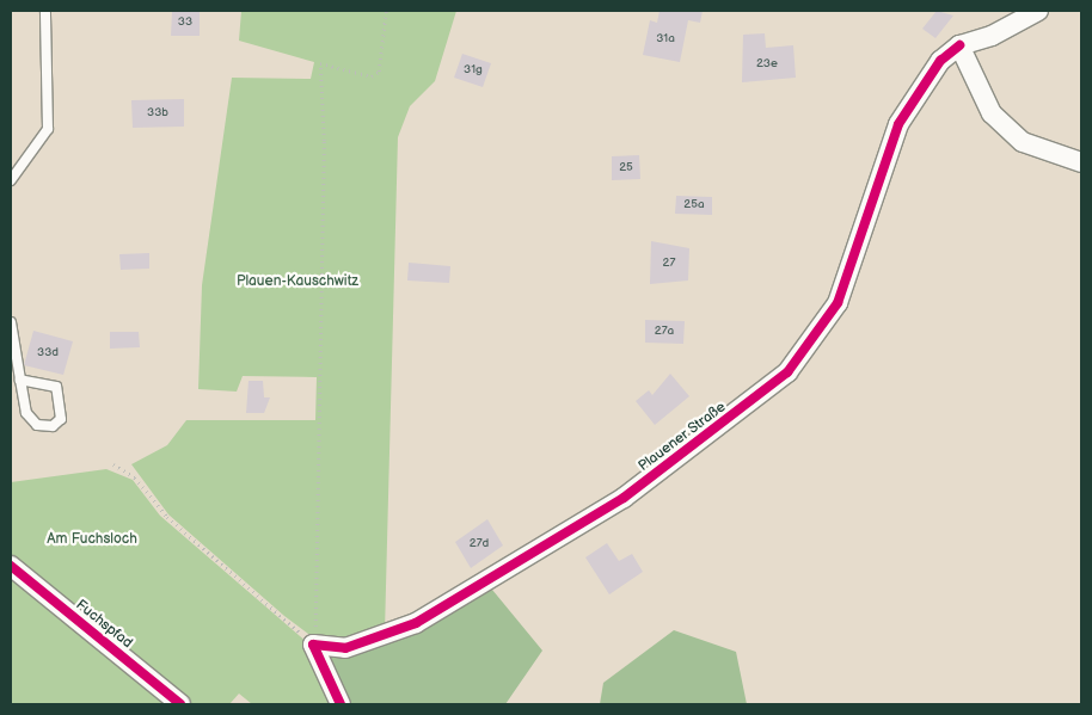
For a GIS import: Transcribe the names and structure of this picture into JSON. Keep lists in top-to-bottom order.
{
  "streets": {
    "street": ["Plauener Straße", "Fuchspfad"]
  },
  "parks": ["Plauen-Kauschwitz", "Am Fuchsloch"],
  "house_numbers": [
    "33",
    "31a",
    "23e",
    "31g",
    "33b",
    "25",
    "25a",
    "27",
    "27a",
    "33d",
    "27d"
  ]
}
